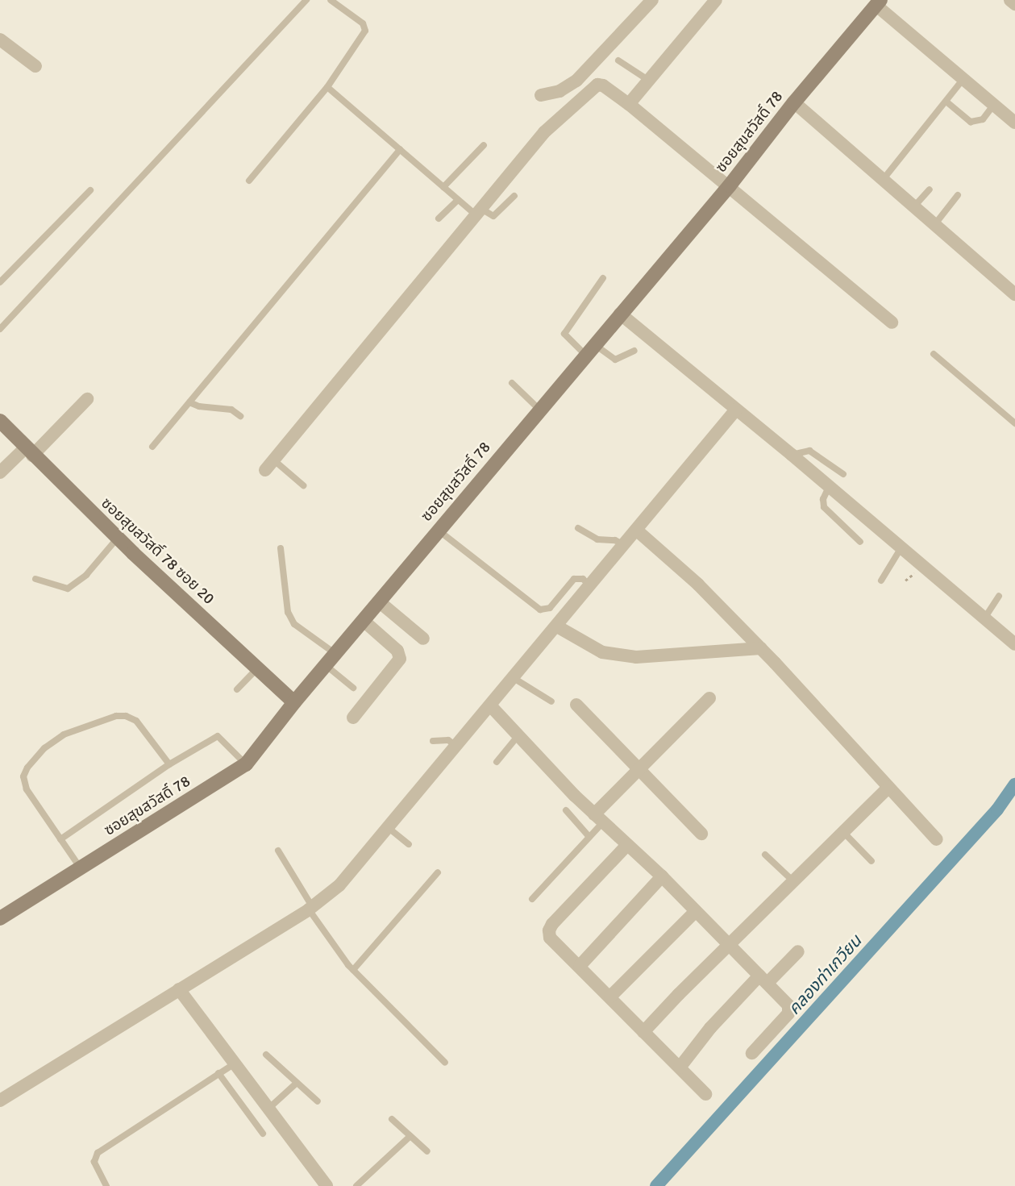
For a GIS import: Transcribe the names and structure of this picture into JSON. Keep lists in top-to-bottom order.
{
  "streets": {
    "street": ["ซอยสุขสวัสดิ์ 78", "ซอยสุขสวัสดิ์ 78 ซอย 20"]
  },
  "crossings": [
    ["ซอยสุขสวัสดิ์ 78", "ซอยสุขสวัสดิ์ 78 ซอย 20"]
  ],
  "water": ["คลองท่าเกวียน"]
}
